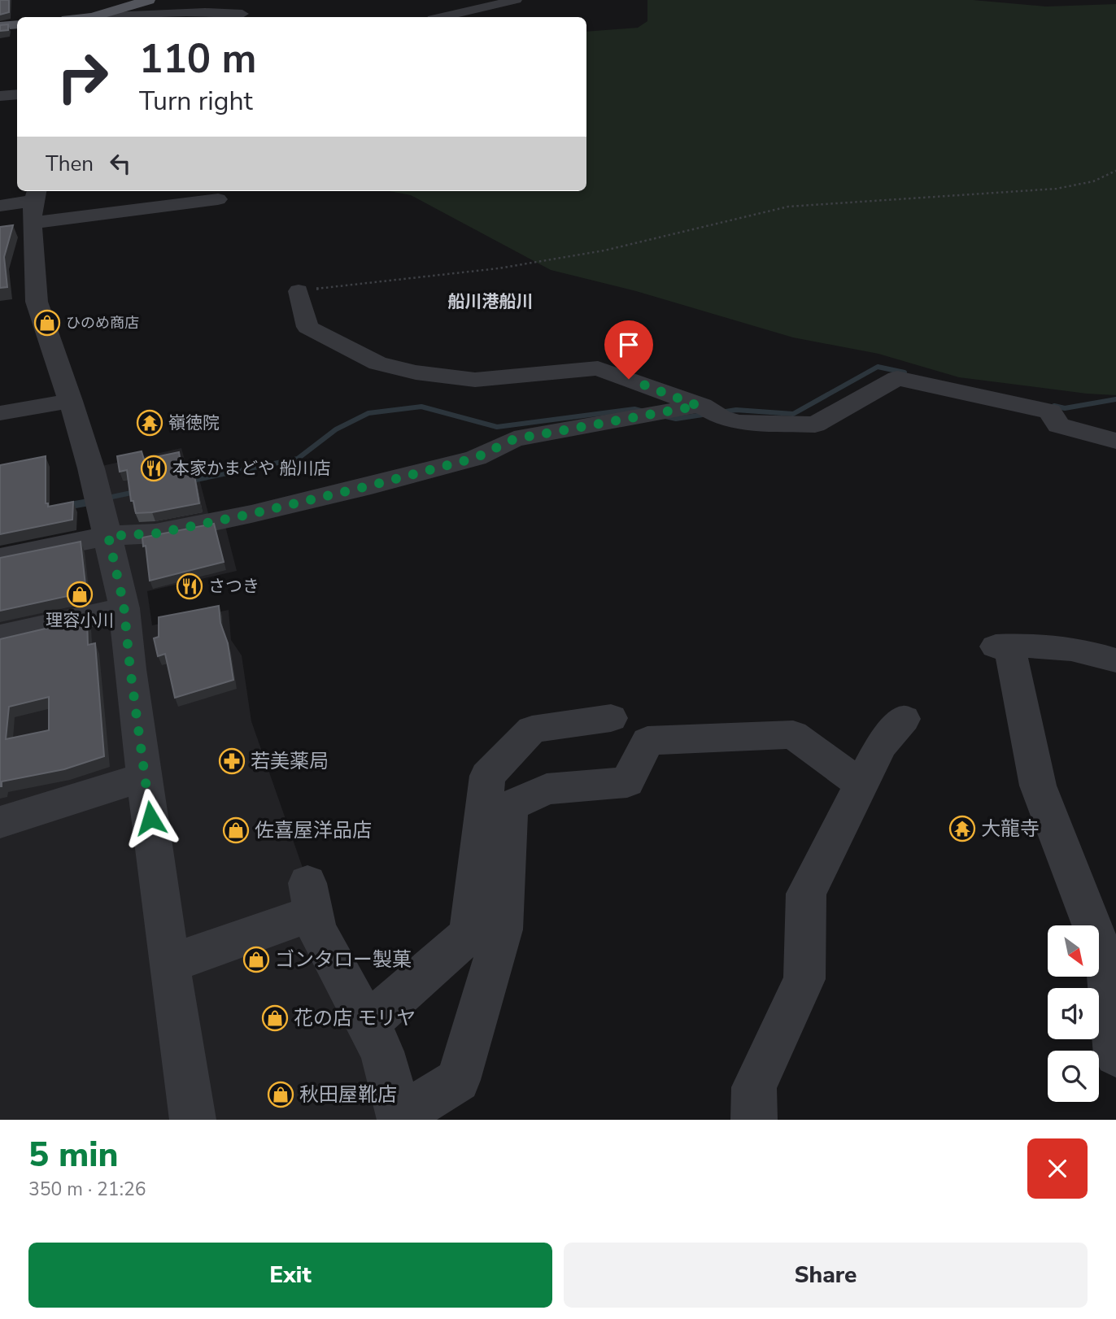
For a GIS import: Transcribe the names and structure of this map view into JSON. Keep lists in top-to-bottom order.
{
  "districts": ["船川港船川"],
  "places": {
    "shop": [
      "ひのめ商店",
      "理容小川",
      "佐喜屋洋品店",
      "ゴンタロー製菓",
      "花の店 モリヤ",
      "秋田屋靴店"
    ],
    "temple": ["嶺徳院", "大龍寺"],
    "restaurant": ["本家かまどや 船川店", "さつき"],
    "pharmacy": ["若美薬局"]
  },
  "north": "bottom right",
  "page": {
    "turn": ["110 m", "Turn right"],
    "then": "Then",
    "heading": ["5 min", "350 m · 21:26"],
    "buttons": ["Exit", "Share"]
  }
}
